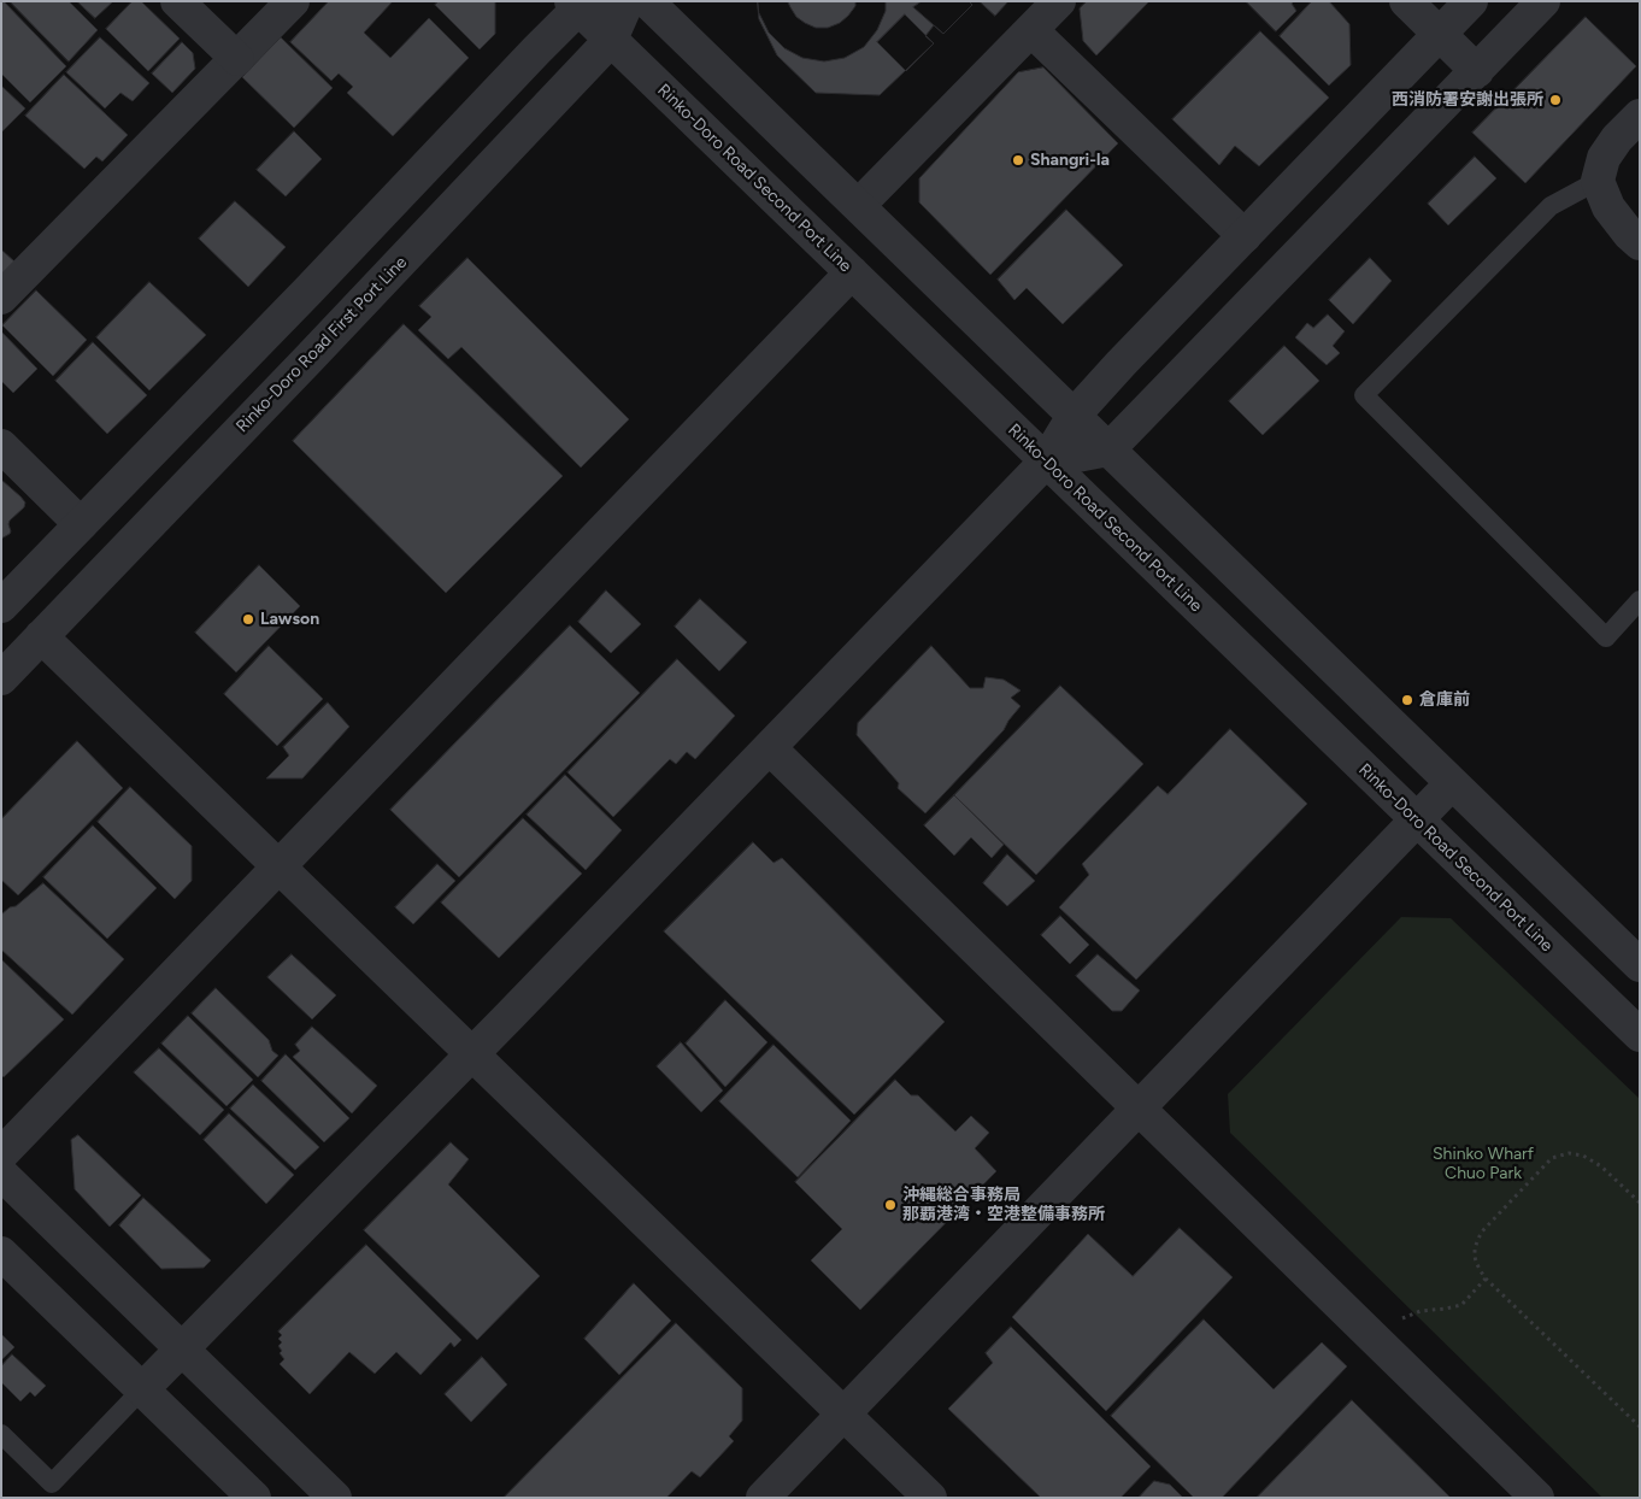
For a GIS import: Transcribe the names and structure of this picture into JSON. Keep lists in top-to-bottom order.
{
  "streets": {
    "street": ["Rinko-Doro Road Second Port Line", "Rinko-Doro Road First Port Line"]
  },
  "crossings": [
    ["Rinko-Doro Road Second Port Line", "Rinko-Doro Road First Port Line"]
  ],
  "parks": ["Shinko Wharf Chuo Park"],
  "places": [
    "西消防署安謝出張所",
    "Shangri-la",
    "Lawson",
    "倉庫前",
    "沖縄総合事務局 那覇港湾・空港整備事務所"
  ]
}
